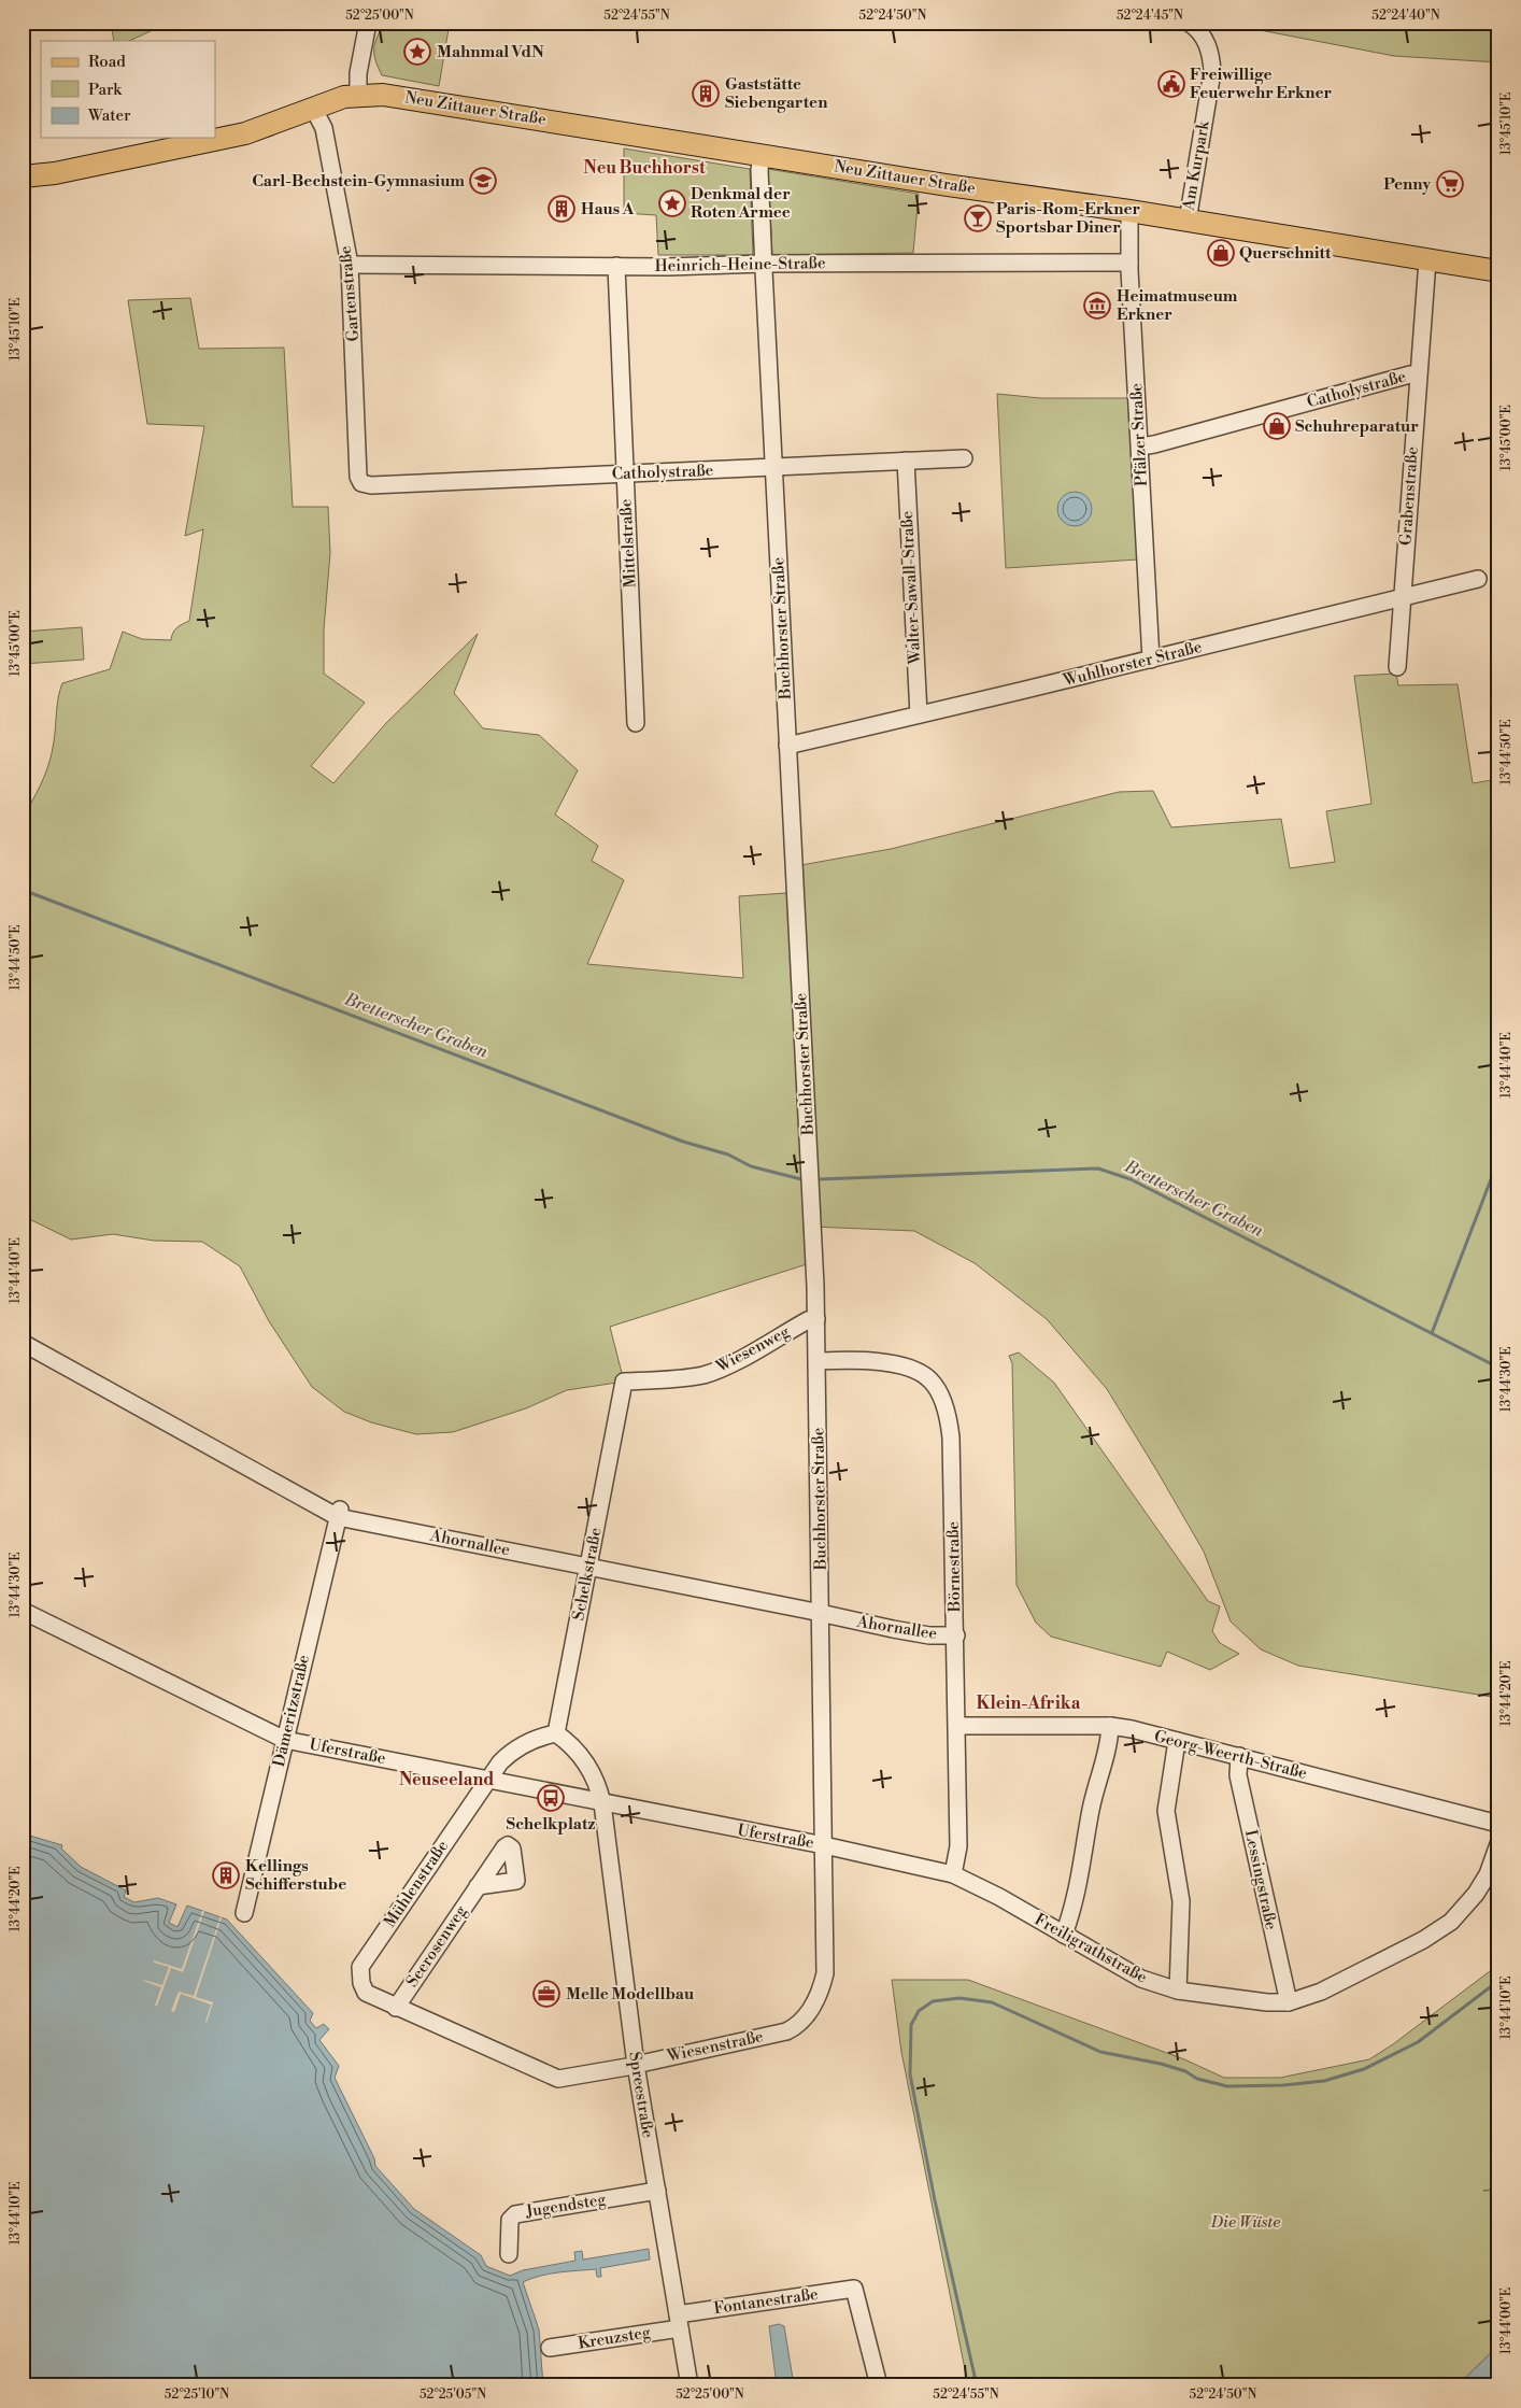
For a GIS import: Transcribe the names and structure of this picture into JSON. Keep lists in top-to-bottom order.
{
  "streets": {
    "main road": ["Neu Zittauer Straße"],
    "street": [
      "Am Kurpark",
      "Heinrich-Heine-Straße",
      "Gartenstraße",
      "Catholystraße",
      "Pfälzer Straße",
      "Grabenstraße",
      "Mittelstraße",
      "Walter-Sawall-Straße",
      "Buchhorster Straße",
      "Wuhlhorster Straße",
      "Wiesenweg",
      "Ahornallee",
      "Börnestraße",
      "Schelkstraße",
      "Dämeritzstraße",
      "Uferstraße",
      "Georg-Weerth-Straße",
      "Lessingstraße",
      "Mühlenstraße",
      "Seerosenweg",
      "Freiligrathstraße",
      "Wiesenstraße",
      "Spreestraße",
      "Jugendsteg",
      "Fontanestraße",
      "Kreuzsteg"
    ]
  },
  "crossings": [
    ["Neu Zittauer Straße", "Am Kurpark"],
    ["Neu Zittauer Straße", "Gartenstraße"],
    ["Neu Zittauer Straße", "Pfälzer Straße"],
    ["Neu Zittauer Straße", "Grabenstraße"],
    ["Neu Zittauer Straße", "Buchhorster Straße"],
    ["Heinrich-Heine-Straße", "Gartenstraße"],
    ["Heinrich-Heine-Straße", "Pfälzer Straße"],
    ["Heinrich-Heine-Straße", "Mittelstraße"],
    ["Heinrich-Heine-Straße", "Buchhorster Straße"],
    ["Gartenstraße", "Catholystraße"],
    ["Catholystraße", "Pfälzer Straße"],
    ["Catholystraße", "Grabenstraße"],
    ["Catholystraße", "Mittelstraße"],
    ["Catholystraße", "Walter-Sawall-Straße"],
    ["Catholystraße", "Buchhorster Straße"],
    ["Pfälzer Straße", "Wuhlhorster Straße"],
    ["Grabenstraße", "Wuhlhorster Straße"],
    ["Walter-Sawall-Straße", "Wuhlhorster Straße"],
    ["Buchhorster Straße", "Wuhlhorster Straße"],
    ["Buchhorster Straße", "Wiesenweg"],
    ["Buchhorster Straße", "Ahornallee"],
    ["Buchhorster Straße", "Börnestraße"],
    ["Buchhorster Straße", "Uferstraße"],
    ["Buchhorster Straße", "Freiligrathstraße"],
    ["Buchhorster Straße", "Wiesenstraße"],
    ["Wiesenweg", "Schelkstraße"],
    ["Ahornallee", "Börnestraße"],
    ["Ahornallee", "Schelkstraße"],
    ["Ahornallee", "Dämeritzstraße"],
    ["Börnestraße", "Georg-Weerth-Straße"],
    ["Börnestraße", "Freiligrathstraße"],
    ["Dämeritzstraße", "Uferstraße"],
    ["Uferstraße", "Mühlenstraße"],
    ["Uferstraße", "Freiligrathstraße"],
    ["Uferstraße", "Spreestraße"],
    ["Georg-Weerth-Straße", "Lessingstraße"],
    ["Lessingstraße", "Freiligrathstraße"],
    ["Mühlenstraße", "Wiesenstraße"],
    ["Seerosenweg", "Wiesenstraße"],
    ["Wiesenstraße", "Spreestraße"],
    ["Spreestraße", "Jugendsteg"],
    ["Spreestraße", "Fontanestraße"],
    ["Spreestraße", "Kreuzsteg"],
    ["Fontanestraße", "Kreuzsteg"]
  ],
  "districts": ["Neu Buchhorst", "Klein-Afrika", "Neuseeland"],
  "water": ["Bretterscher Graben"],
  "parks": ["Die Wüste"],
  "places": {
    "place": ["Mahnmal VdN", "Denkmal der Roten Armee"],
    "public building": ["Freiwillige Feuerwehr Erkner"],
    "building": ["Gaststätte Siebengarten", "Haus A", "Kellings Schifferstube"],
    "school or university": ["Carl-Bechstein-Gymnasium"],
    "supermarket": ["Penny"],
    "bar": ["Paris-Rom-Erkner Sportsbar Diner"],
    "shop": ["Querschnitt", "Schuhreparatur"],
    "museum": ["Heimatmuseum Erkner"],
    "bus stop": ["Schelkplatz"],
    "office": ["Melle Modellbau"]
  },
  "legend": ["Road", "Park", "Water"],
  "coordinates": [
    "52°25'00\"N",
    "52°24'55\"N",
    "52°24'50\"N",
    "52°24'45\"N",
    "52°24'40\"N",
    "13°45'10\"E",
    "13°45'00\"E",
    "13°44'50\"E",
    "13°44'40\"E",
    "13°44'30\"E",
    "13°44'20\"E",
    "13°44'10\"E",
    "13°44'00\"E",
    "52°25'10\"N",
    "52°25'05\"N"
  ]
}
